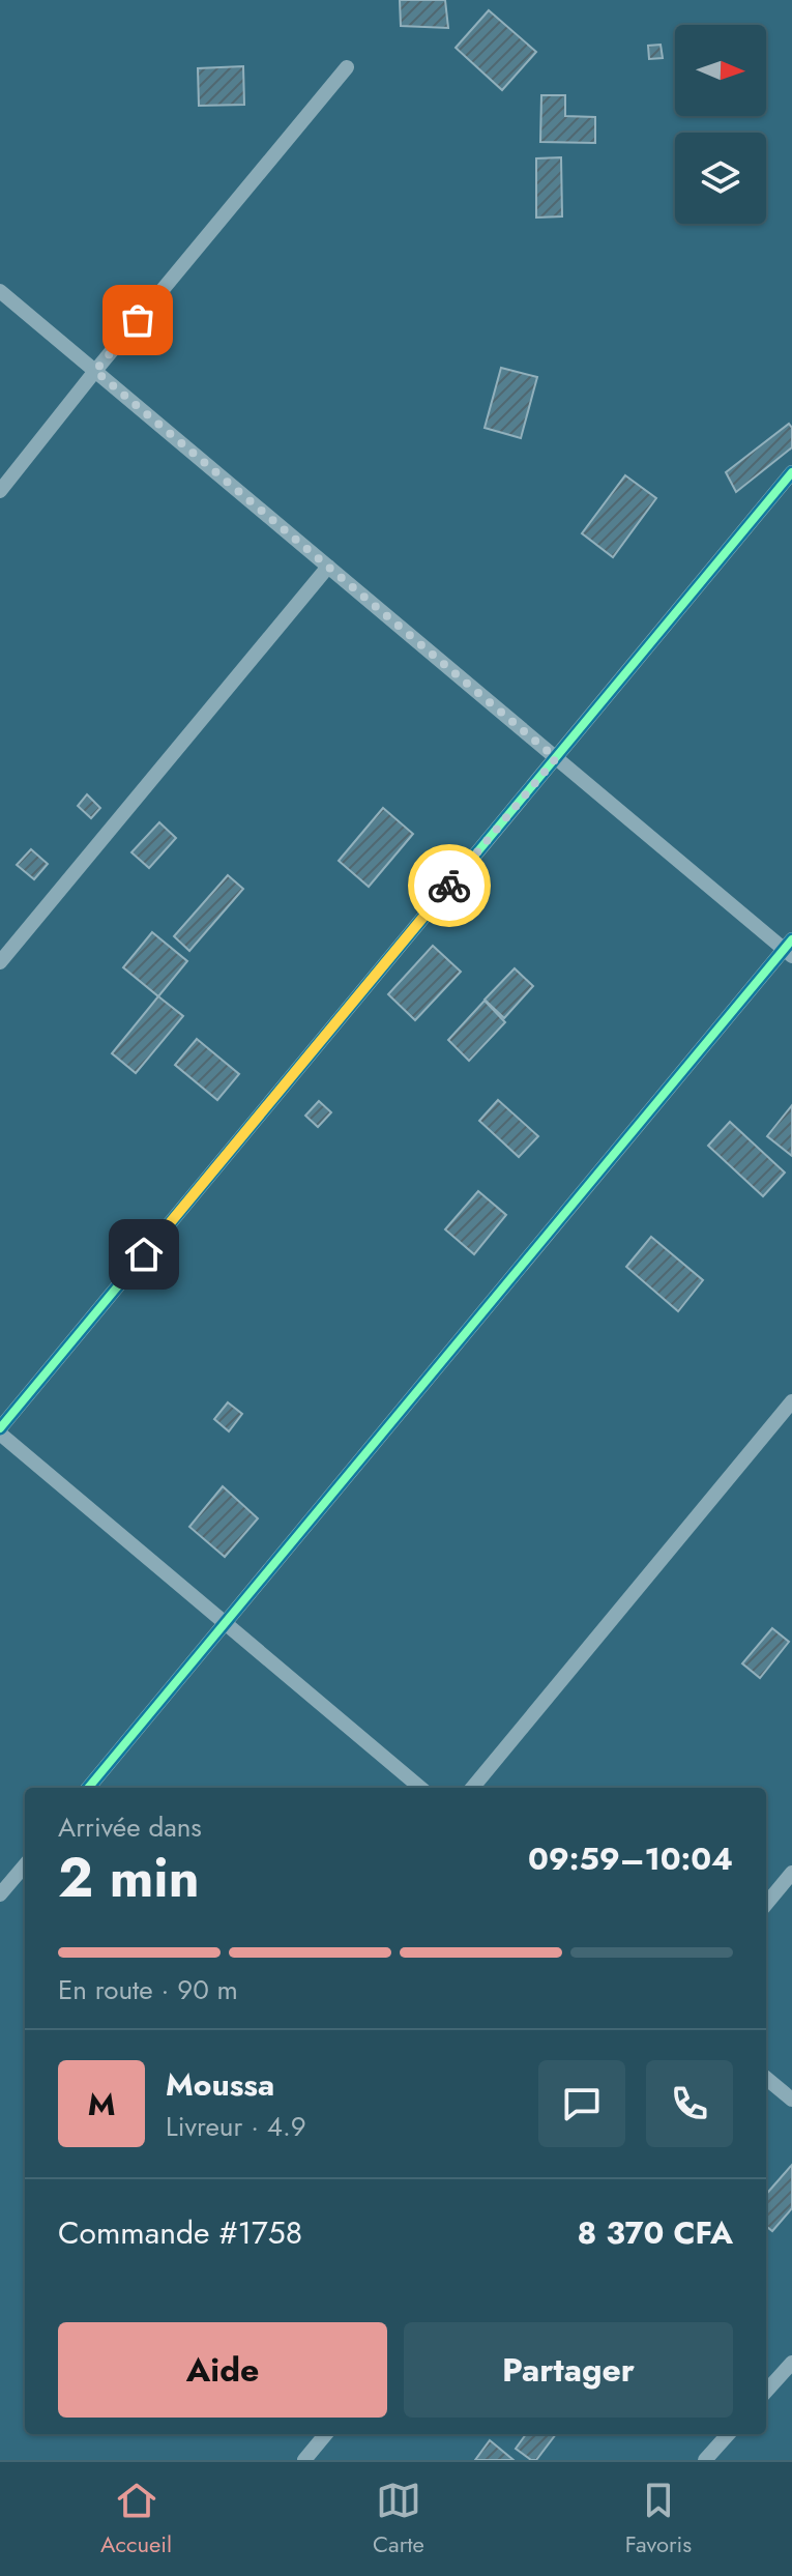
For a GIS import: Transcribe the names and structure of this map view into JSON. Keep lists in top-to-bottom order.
{
  "north": "right",
  "page": {
    "heading": ["2 min", "Arrivée dans", "09:59–10:04"],
    "panel": [
      "Moussa",
      "Livreur · 4.9",
      "Commande #1758",
      "8 370 CFA"
    ],
    "bar": "En route · 90 m",
    "round": "M",
    "buttons": ["Aide", "Partager"],
    "tabs": ["Accueil", "Carte", "Favoris"]
  }
}
